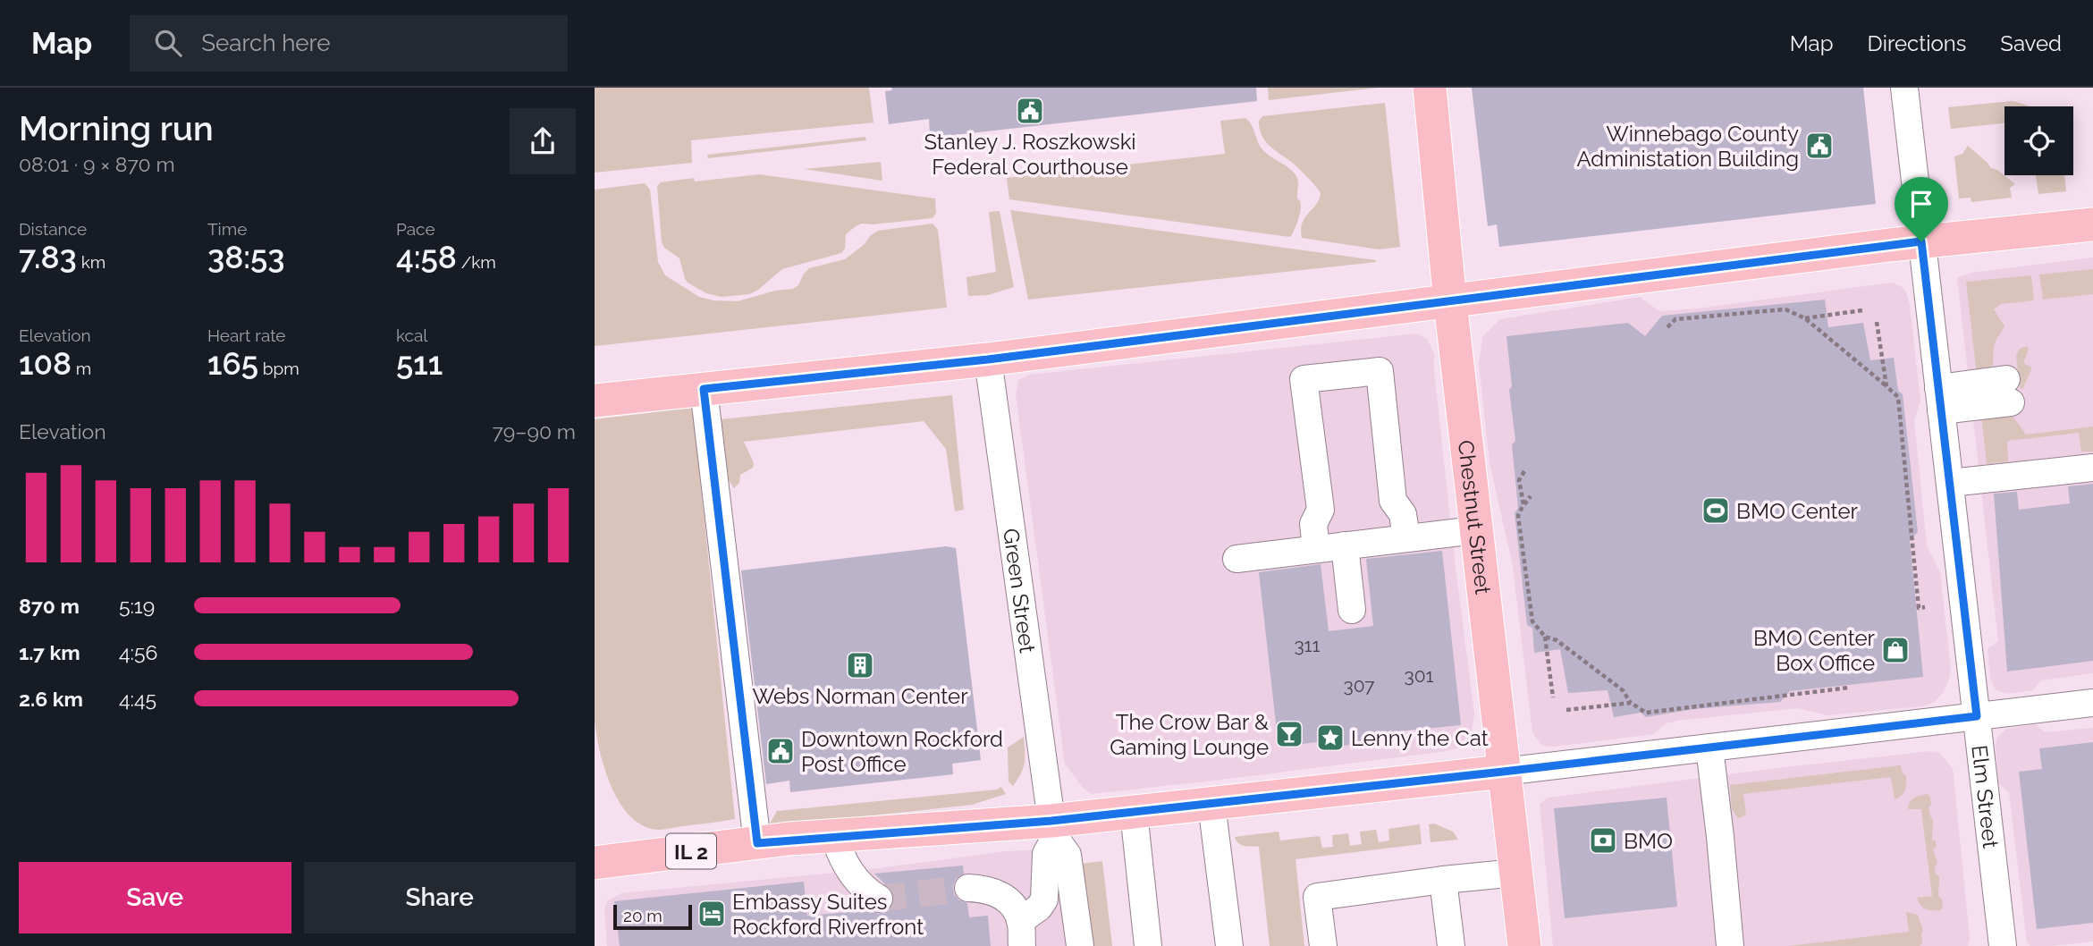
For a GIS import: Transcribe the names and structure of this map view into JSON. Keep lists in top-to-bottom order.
{
  "streets": {
    "main road": ["Chestnut Street", "IL 2"],
    "street": ["Green Street", "Elm Street"]
  },
  "crossings": [
    ["Chestnut Street", "IL 2"],
    ["Green Street", "IL 2"]
  ],
  "places": {
    "public building": ["Stanley J. Roszkowski Federal Courthouse", "Winnebago County Administation Building", "Downtown Rockford Post Office"],
    "sports": ["BMO Center"],
    "shop": ["BMO Center Box Office"],
    "building": ["Webs Norman Center"],
    "bar": ["The Crow Bar & Gaming Lounge"],
    "place": ["Lenny the Cat"],
    "bank": ["BMO"],
    "hotel": ["Embassy Suites Rockford Riverfront"]
  },
  "house_numbers": ["311", "301", "307"],
  "scale_bar": "20 m",
  "page": {
    "header": "Map",
    "search": "Search here",
    "nav": ["Map", "Directions", "Saved"],
    "heading": ["Morning run", "08:01 · 9 × 870 m"],
    "stats": [
      ["Distance", "7.83 km"],
      ["Time", "38:53"],
      ["Pace", "4:58 /km"],
      ["Elevation", "108 m"],
      ["Heart rate", "165 bpm"],
      ["kcal", "511"]
    ],
    "chart": ["Elevation", "79–90 m"],
    "list": [
      {
        "name": "870 m",
        "note": "5:19"
      },
      {
        "name": "1.7 km",
        "note": "4:56"
      },
      {
        "name": "2.6 km",
        "note": "4:45"
      }
    ],
    "buttons": ["Save", "Share"],
    "scale": "20 m"
  }
}
